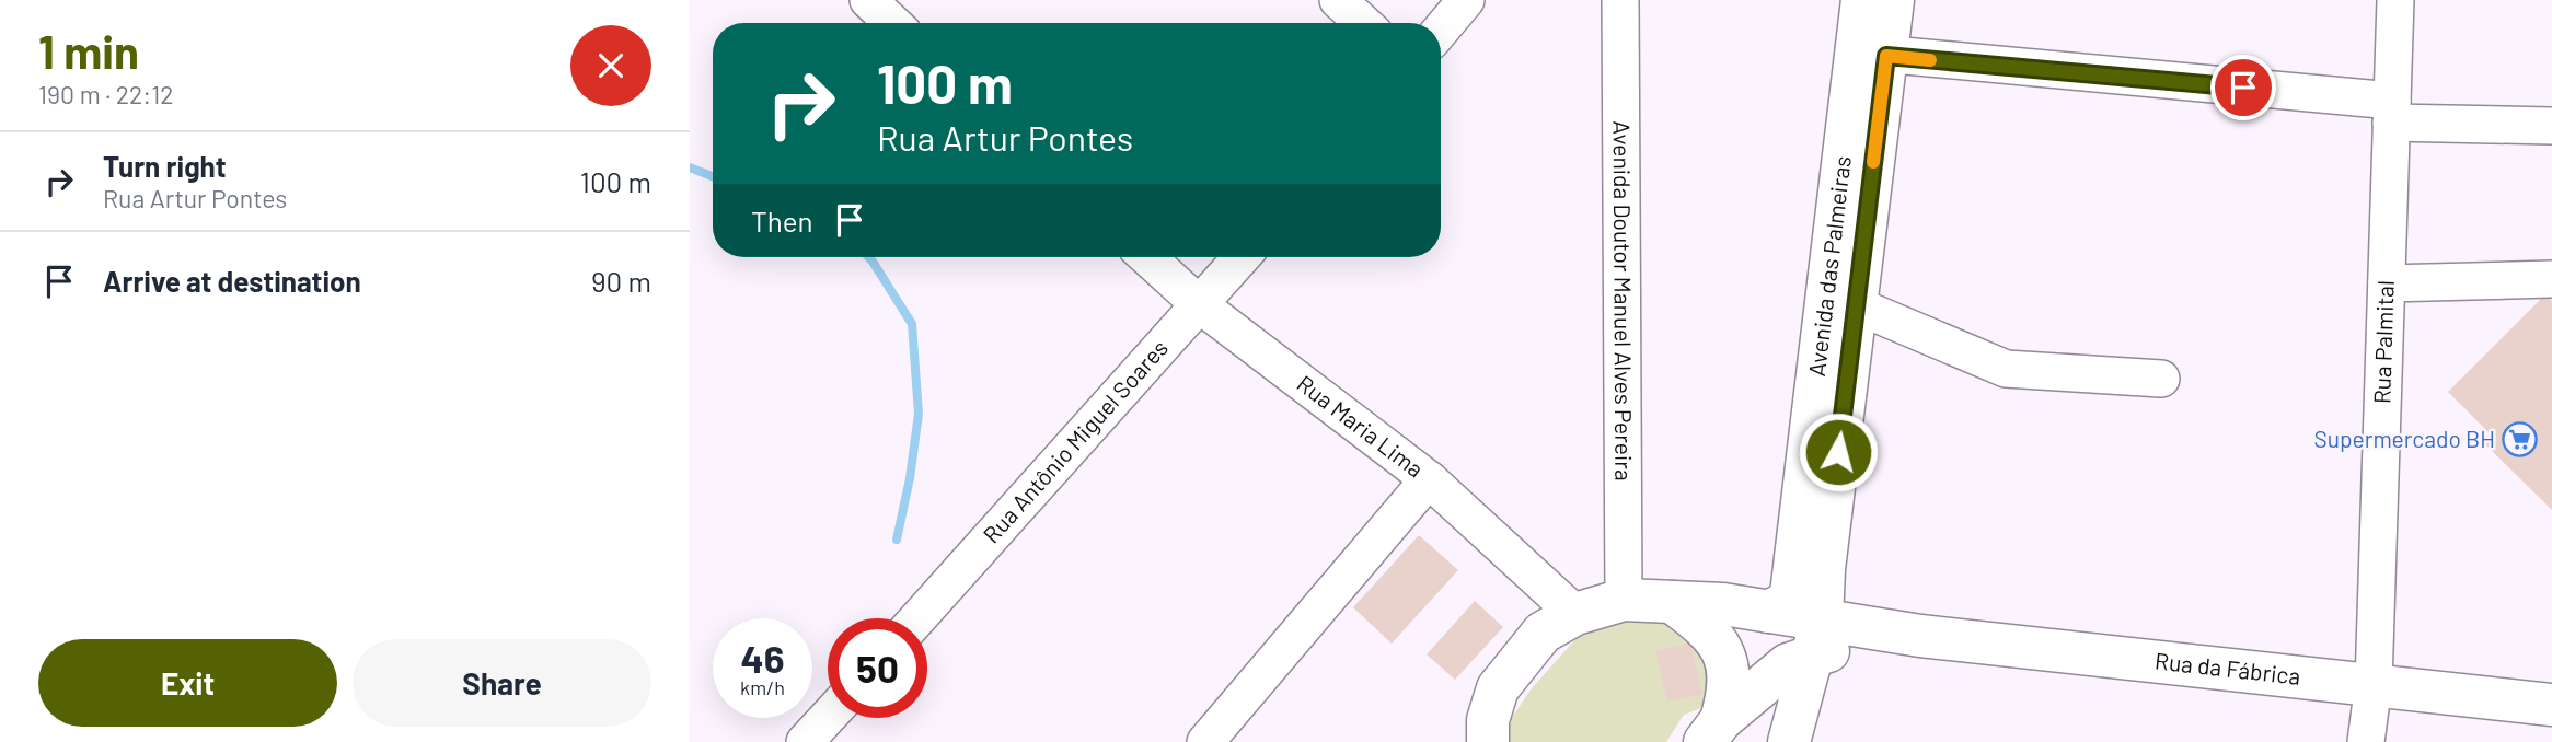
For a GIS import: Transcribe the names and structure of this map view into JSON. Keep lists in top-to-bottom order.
{
  "streets": {
    "main road": ["Avenida das Palmeiras", "Rua da Fábrica"],
    "street": [
      "Avenida Doutor Manuel Alves Pereira",
      "Rua Palmital",
      "Rua Maria Lima",
      "Rua Antônio Miguel Soares"
    ]
  },
  "crossings": [
    ["Avenida das Palmeiras", "Rua da Fábrica"],
    ["Avenida Doutor Manuel Alves Pereira", "Rua da Fábrica"],
    ["Rua Palmital", "Rua da Fábrica"],
    ["Rua Maria Lima", "Rua Antônio Miguel Soares"]
  ],
  "places": {
    "supermarket": ["Supermercado BH"]
  },
  "page": {
    "heading": ["1 min", "190 m · 22:12"],
    "turn": ["100 m", "Rua Artur Pontes"],
    "list": [
      {
        "name": "Turn right",
        "note": "Rua Artur Pontes",
        "value": "100 m"
      },
      {
        "name": "Arrive at destination",
        "value": "90 m"
      }
    ],
    "then": "Then",
    "speed": "46 km/h",
    "limit": "50",
    "buttons": ["Exit", "Share"]
  }
}
